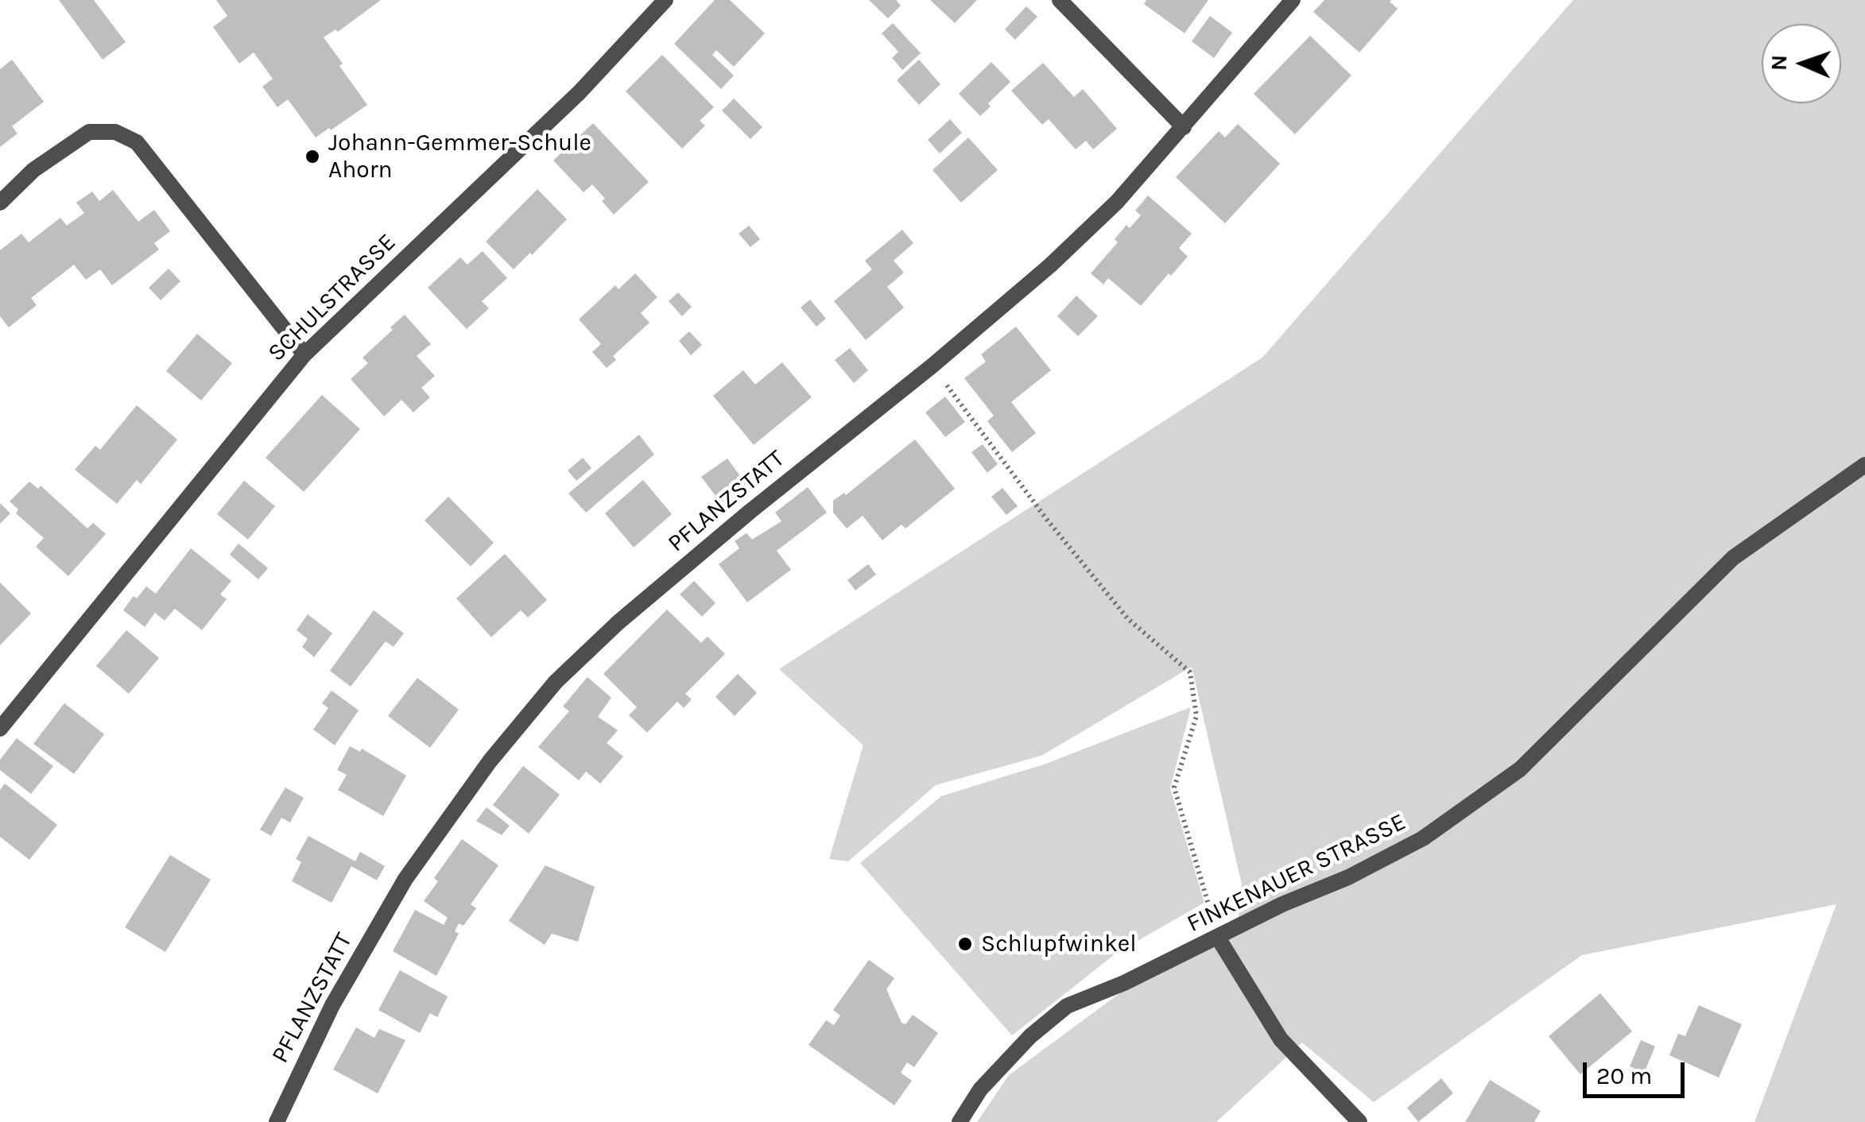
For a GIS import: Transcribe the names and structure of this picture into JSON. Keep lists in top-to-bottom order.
{
  "streets": {
    "street": ["SCHULSTRASSE", "PFLANZSTATT", "FINKENAUER STRASSE"]
  },
  "places": ["Johann-Gemmer-Schule Ahorn", "Schlupfwinkel"],
  "scale_bar": "20 m",
  "north": "left"
}
